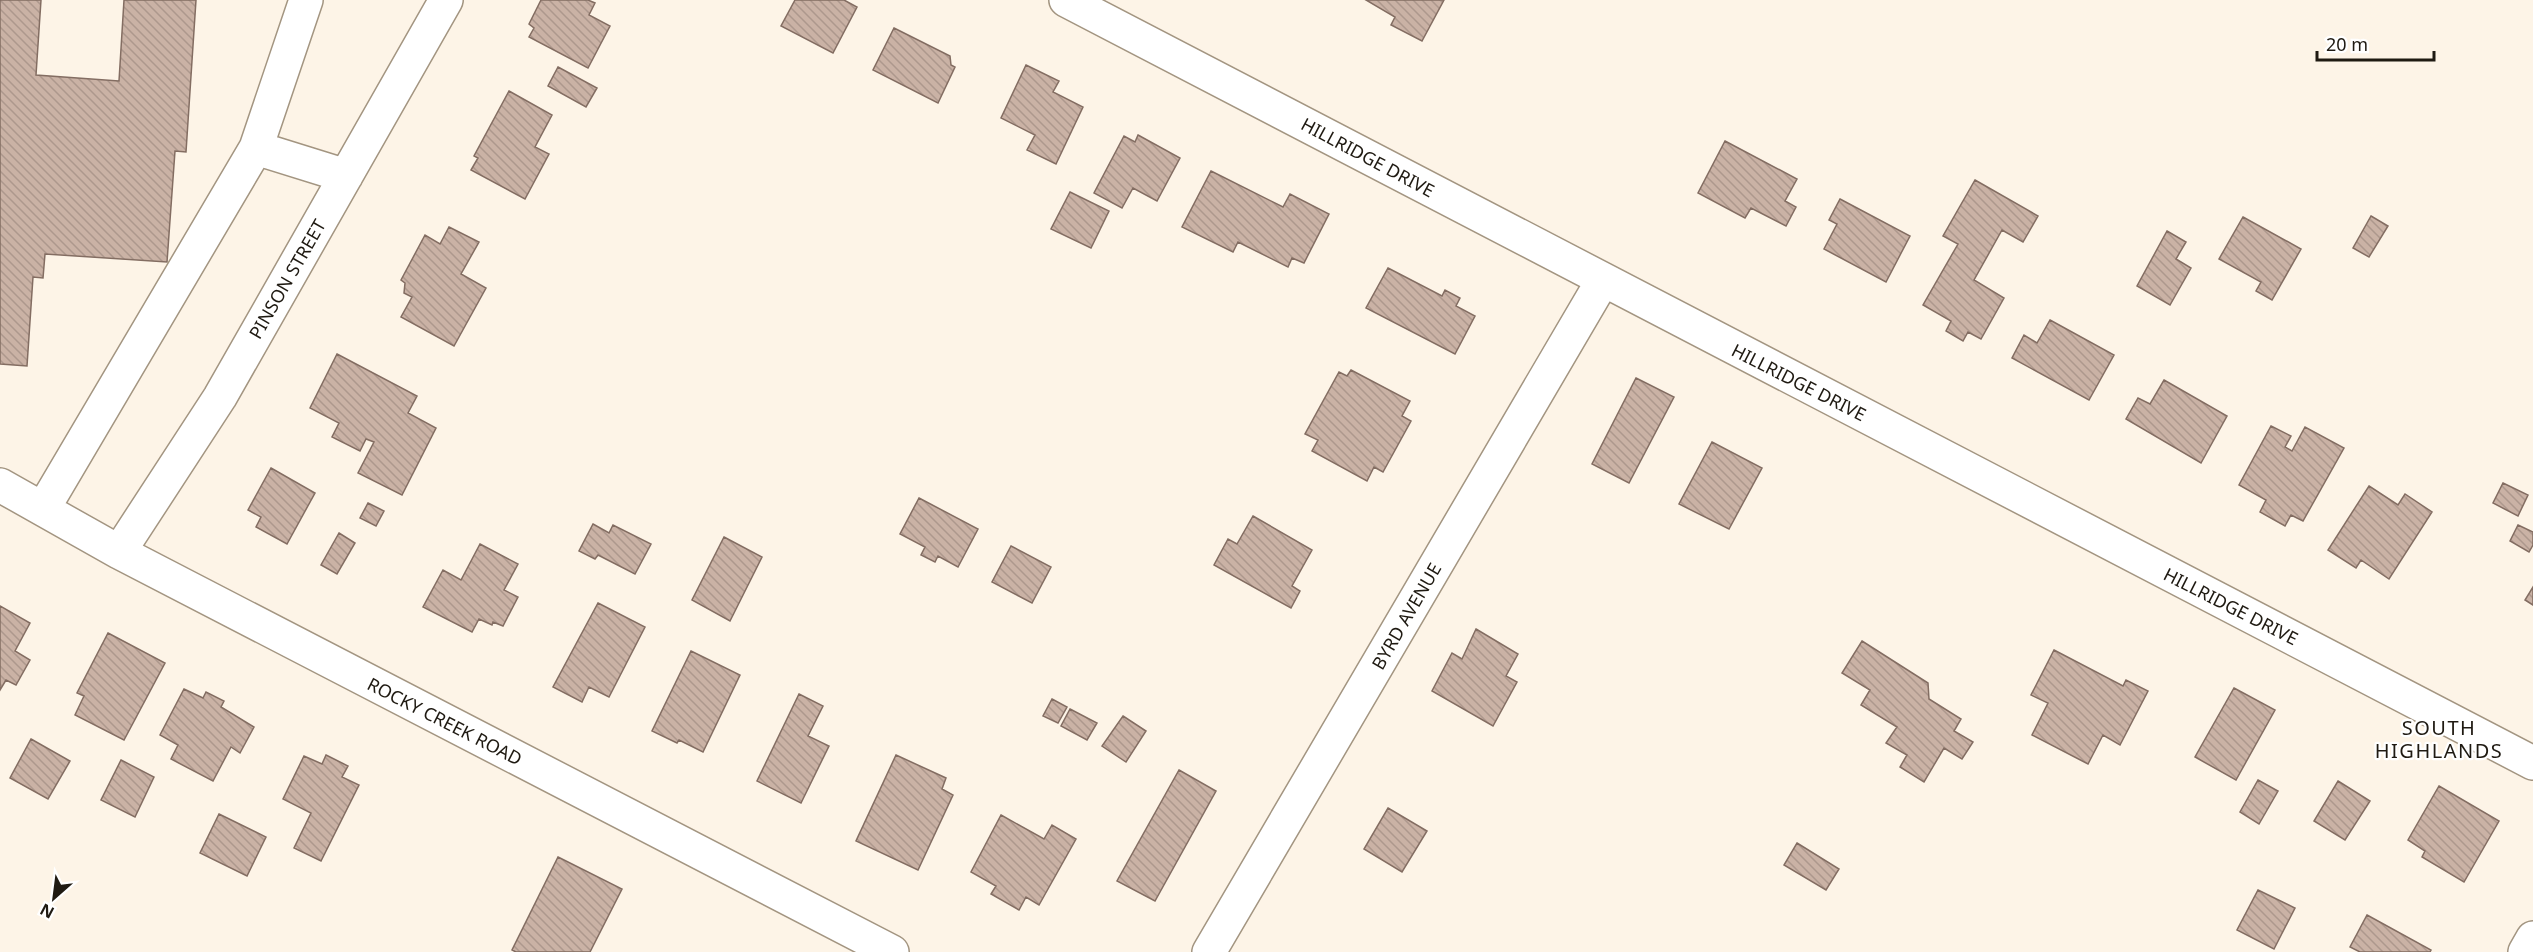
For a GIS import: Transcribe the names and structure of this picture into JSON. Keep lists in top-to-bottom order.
{
  "streets": {
    "street": [
      "HILLRIDGE DRIVE",
      "PINSON STREET",
      "BYRD AVENUE",
      "ROCKY CREEK ROAD"
    ]
  },
  "crossings": [
    ["HILLRIDGE DRIVE", "BYRD AVENUE"],
    ["PINSON STREET", "ROCKY CREEK ROAD"]
  ],
  "districts": ["SOUTH HIGHLANDS"],
  "scale_bar": "20 m",
  "north": "bottom left"
}
